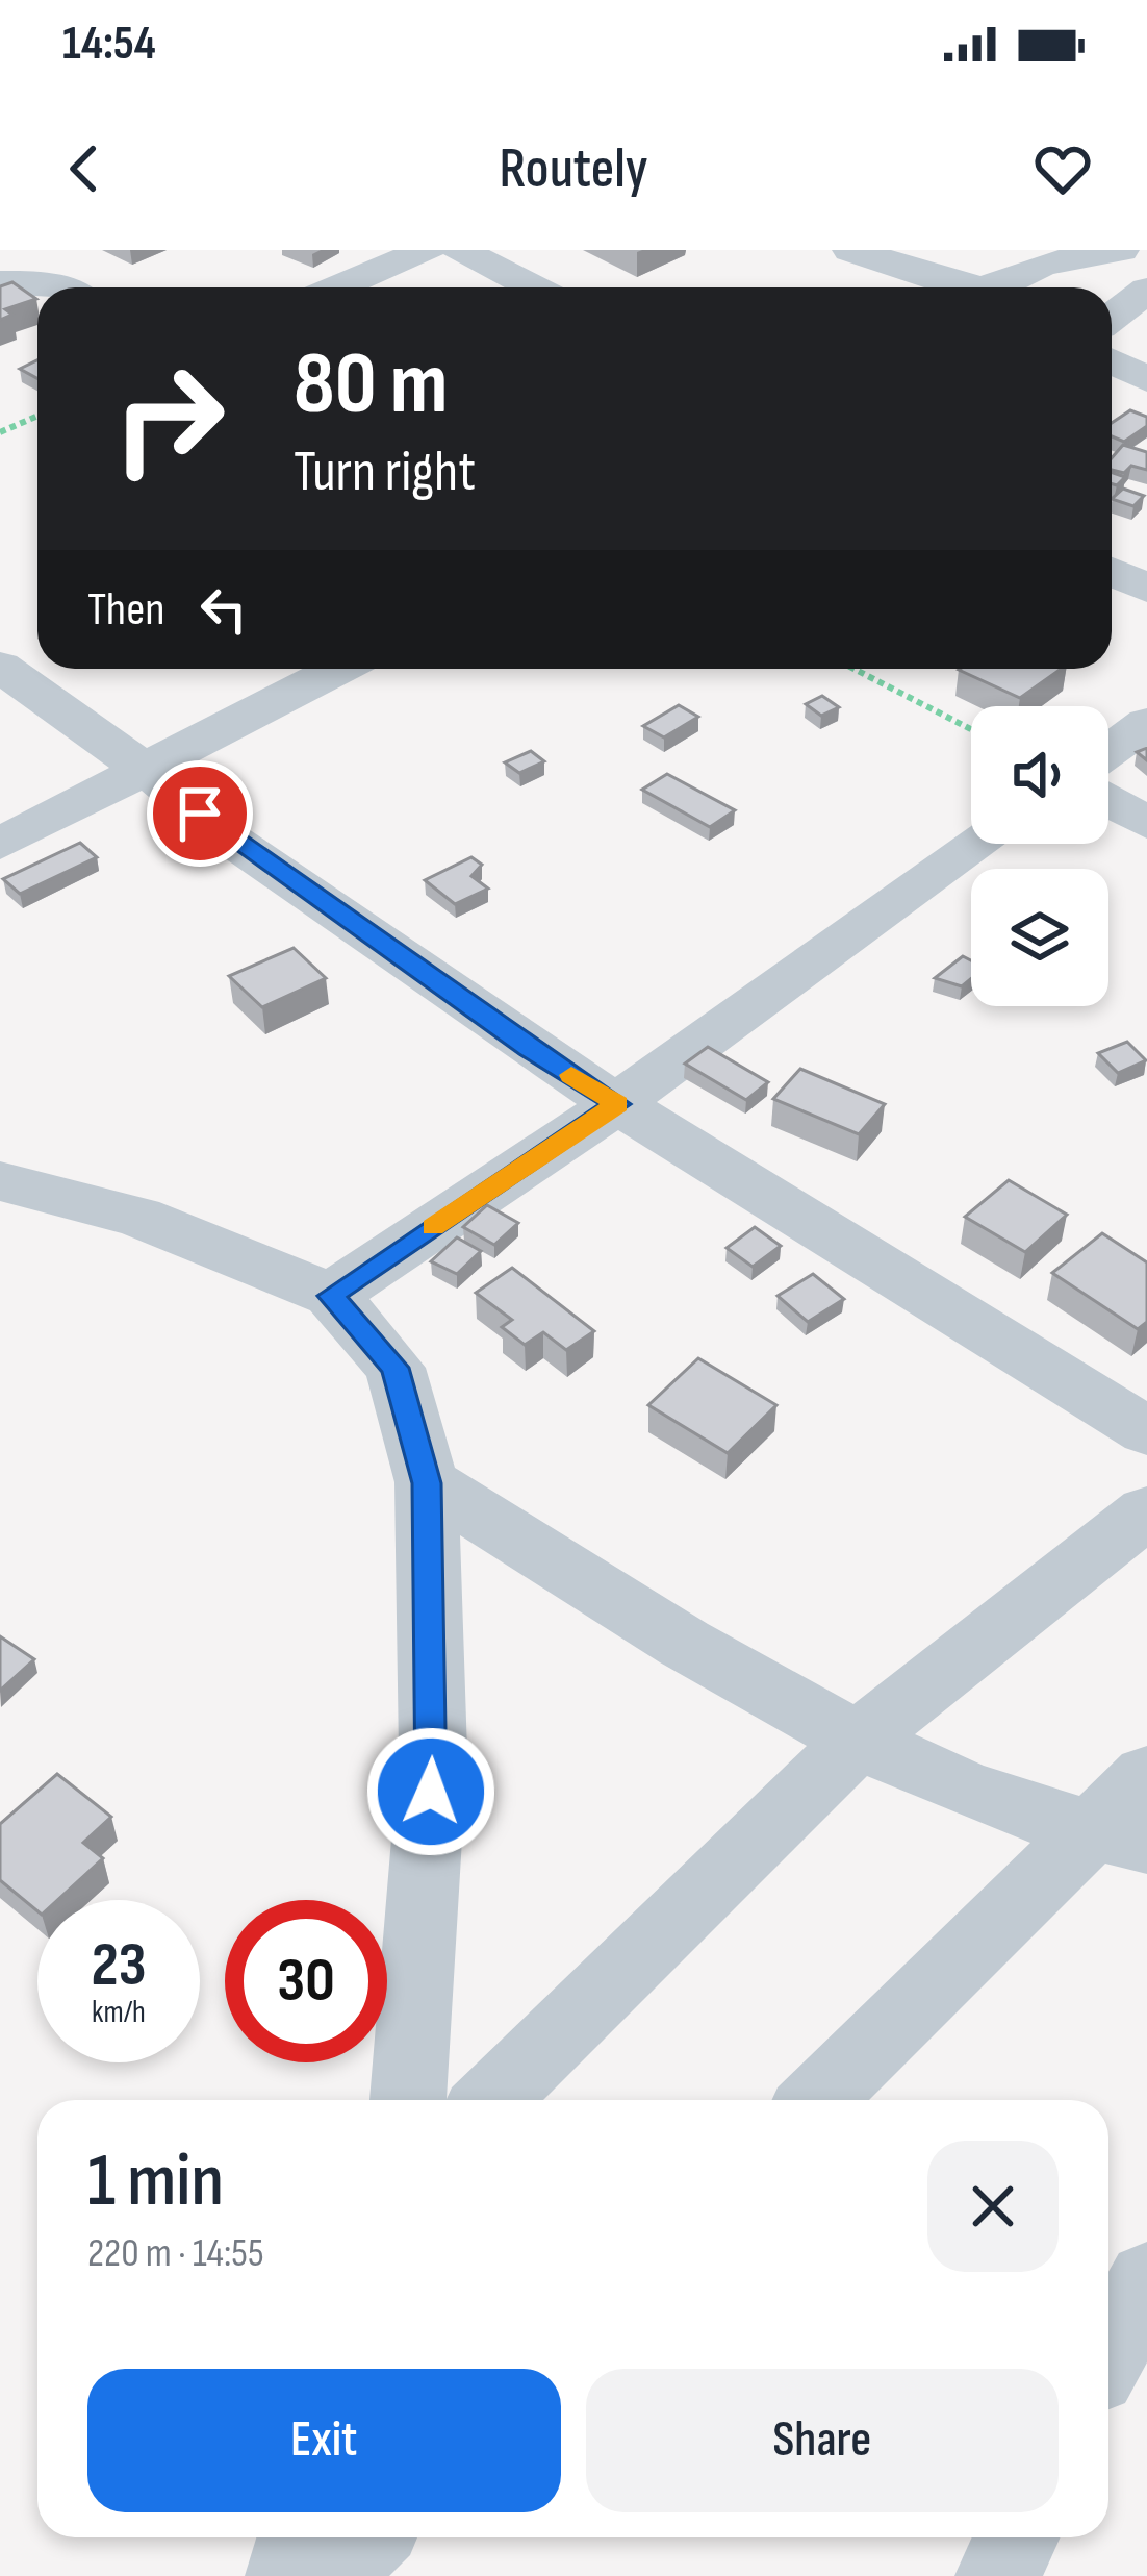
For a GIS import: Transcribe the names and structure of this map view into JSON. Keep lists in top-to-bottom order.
{
  "page": {
    "status": "14:54",
    "header": "Routely",
    "turn": ["80 m", "Turn right"],
    "then": "Then",
    "speed": "23 km/h",
    "limit": "30",
    "heading": ["1 min", "220 m · 14:55"],
    "buttons": ["Exit", "Share"]
  }
}
